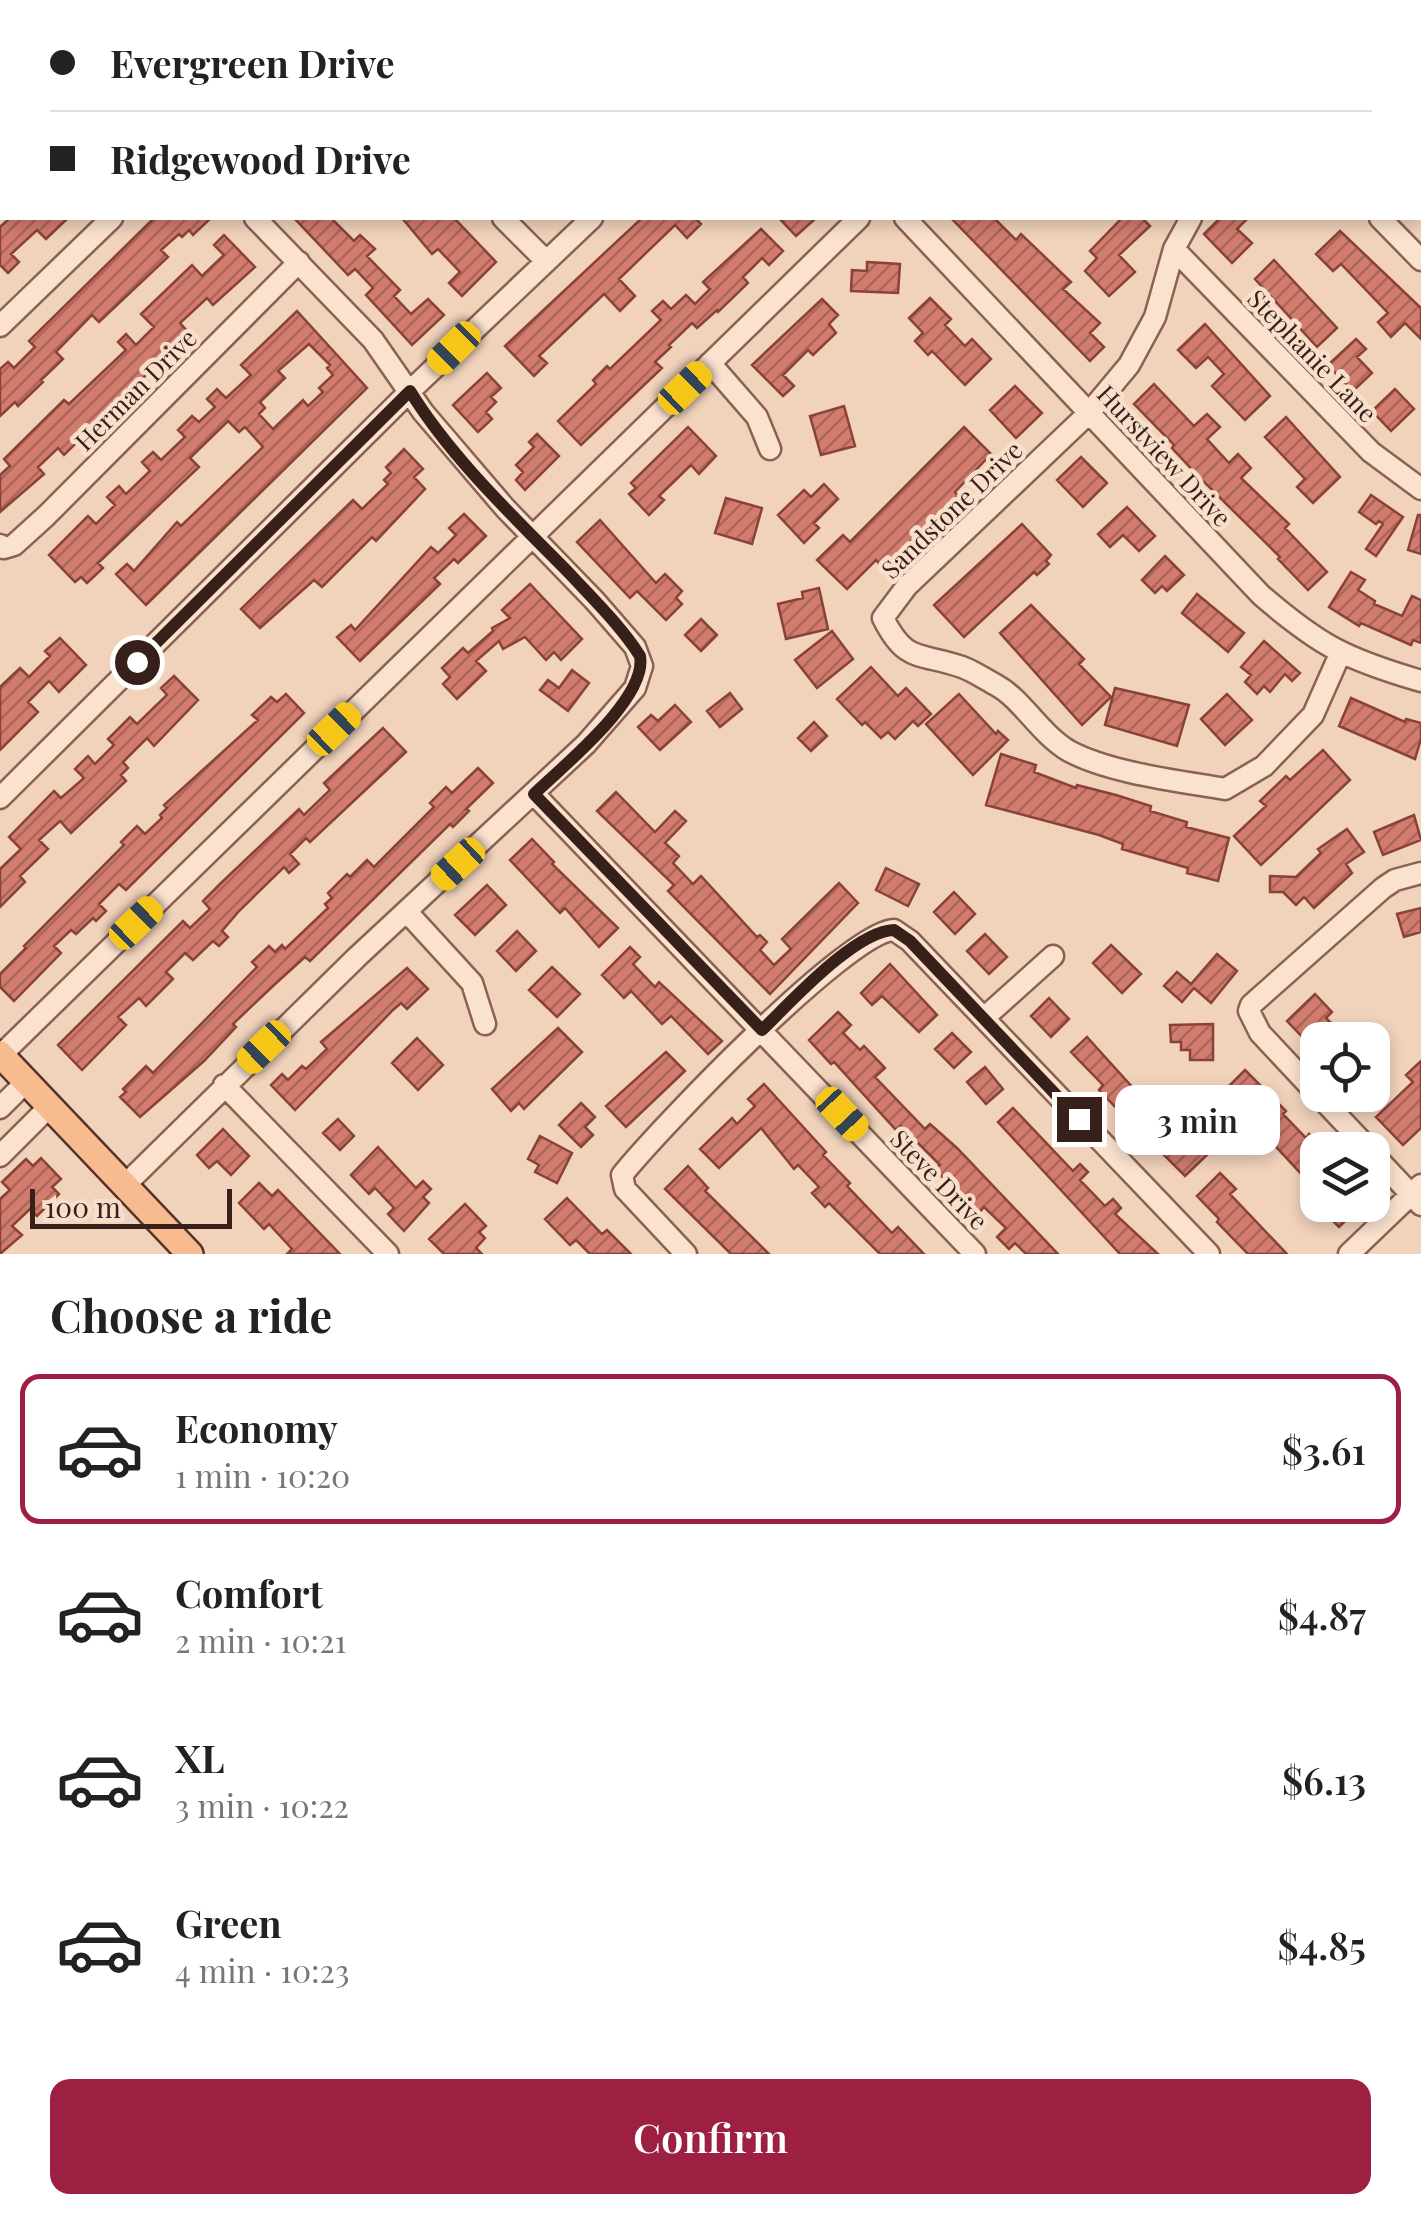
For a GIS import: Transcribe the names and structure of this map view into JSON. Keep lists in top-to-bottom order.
{
  "streets": {
    "street": [
      "Stephanie Lane",
      "Herman Drive",
      "Hurstview Drive",
      "Sandstone Drive",
      "Steve Drive"
    ]
  },
  "crossings": [
    ["Hurstview Drive", "Sandstone Drive"]
  ],
  "scale_bar": "100 m",
  "page": {
    "banner": ["Evergreen Drive", "Ridgewood Drive"],
    "bubble": "3 min",
    "scale": "100 m",
    "heading": "Choose a ride",
    "list": [
      {
        "name": "Economy",
        "note": "1 min · 10:20",
        "value": "$3.61"
      },
      {
        "name": "Comfort",
        "note": "2 min · 10:21",
        "value": "$4.87"
      },
      {
        "name": "XL",
        "note": "3 min · 10:22",
        "value": "$6.13"
      },
      {
        "name": "Green",
        "note": "4 min · 10:23",
        "value": "$4.85"
      }
    ],
    "buttons": "Confirm"
  }
}
